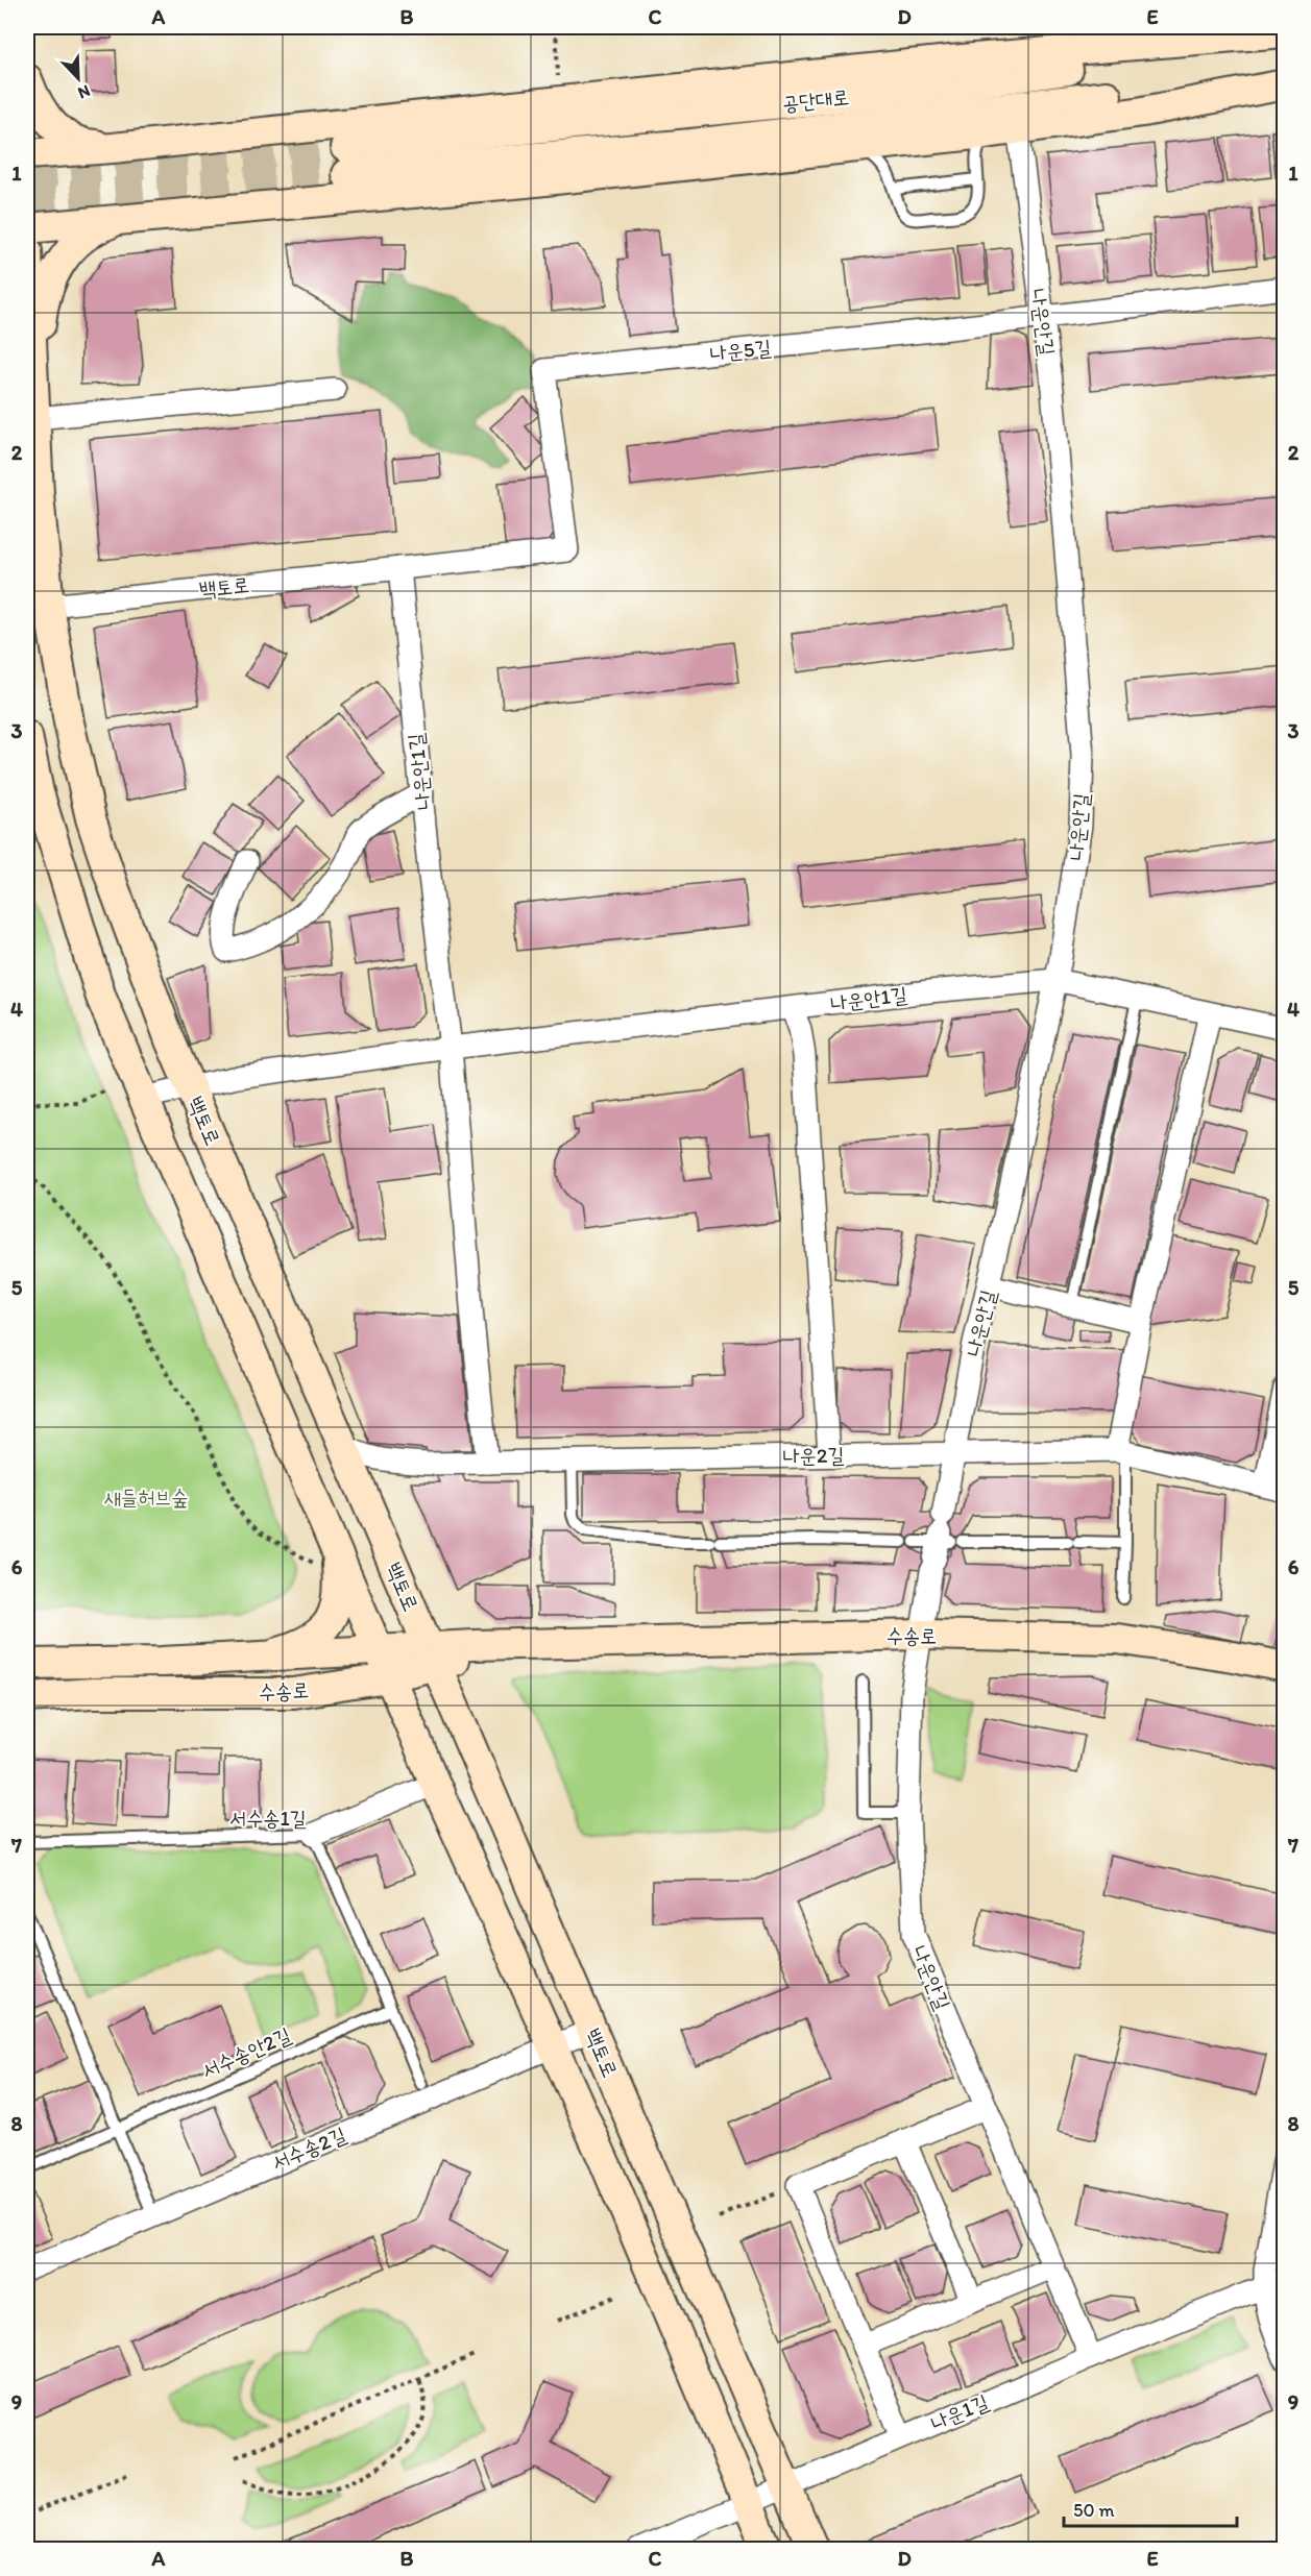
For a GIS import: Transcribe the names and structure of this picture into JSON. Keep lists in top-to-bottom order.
{
  "streets": {
    "street": [
      "공단대로",
      "나운안길",
      "나운5길",
      "백토로",
      "나운안1길",
      "나운2길",
      "수송로",
      "서수송2길",
      "나운1길"
    ],
    "lane": ["서수송1길", "서수송안2길"]
  },
  "crossings": [
    ["나운안길", "나운5길"],
    ["나운안길", "나운안1길"],
    ["나운안길", "나운2길"],
    ["나운안길", "수송로"],
    ["나운안길", "나운1길"],
    ["나운5길", "백토로"],
    ["나운5길", "나운안1길"],
    ["백토로", "나운안1길"],
    ["백토로", "나운2길"],
    ["백토로", "수송로"],
    ["백토로", "서수송2길"],
    ["백토로", "나운1길"],
    ["서수송1길", "서수송안2길"]
  ],
  "parks": ["새들허브숲"],
  "scale_bar": "50 m",
  "north": "bottom right",
  "grid": {
    "columns": [
      "A",
      "B",
      "C",
      "D",
      "E"
    ],
    "rows": [
      "1",
      "2",
      "3",
      "4",
      "5",
      "6",
      "7",
      "8",
      "9"
    ]
  }
}
